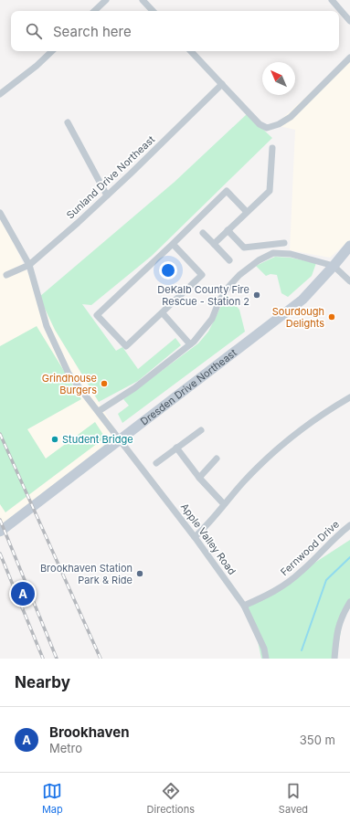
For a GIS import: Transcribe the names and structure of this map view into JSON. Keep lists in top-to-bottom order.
{
  "streets": {
    "street": [
      "Sunland Drive Northeast",
      "Dresden Drive Northeast",
      "Apple Valley Road",
      "Fernwood Drive"
    ]
  },
  "crossings": [
    ["Sunland Drive Northeast", "Apple Valley Road"],
    ["Dresden Drive Northeast", "Apple Valley Road"],
    ["Apple Valley Road", "Fernwood Drive"]
  ],
  "places": [
    "DeKalb County Fire Rescue - Station 2",
    "Sourdough Delights",
    "Grindhouse Burgers",
    "Student Bridge",
    "Brookhaven Station Park & Ride"
  ],
  "north": "top left",
  "page": {
    "search": "Search here",
    "pins": "A",
    "heading": "Nearby",
    "list": [
      {
        "mark": "A",
        "name": "Brookhaven",
        "note": "Metro",
        "value": "350 m"
      }
    ],
    "nav": ["Map", "Directions", "Saved"]
  }
}
